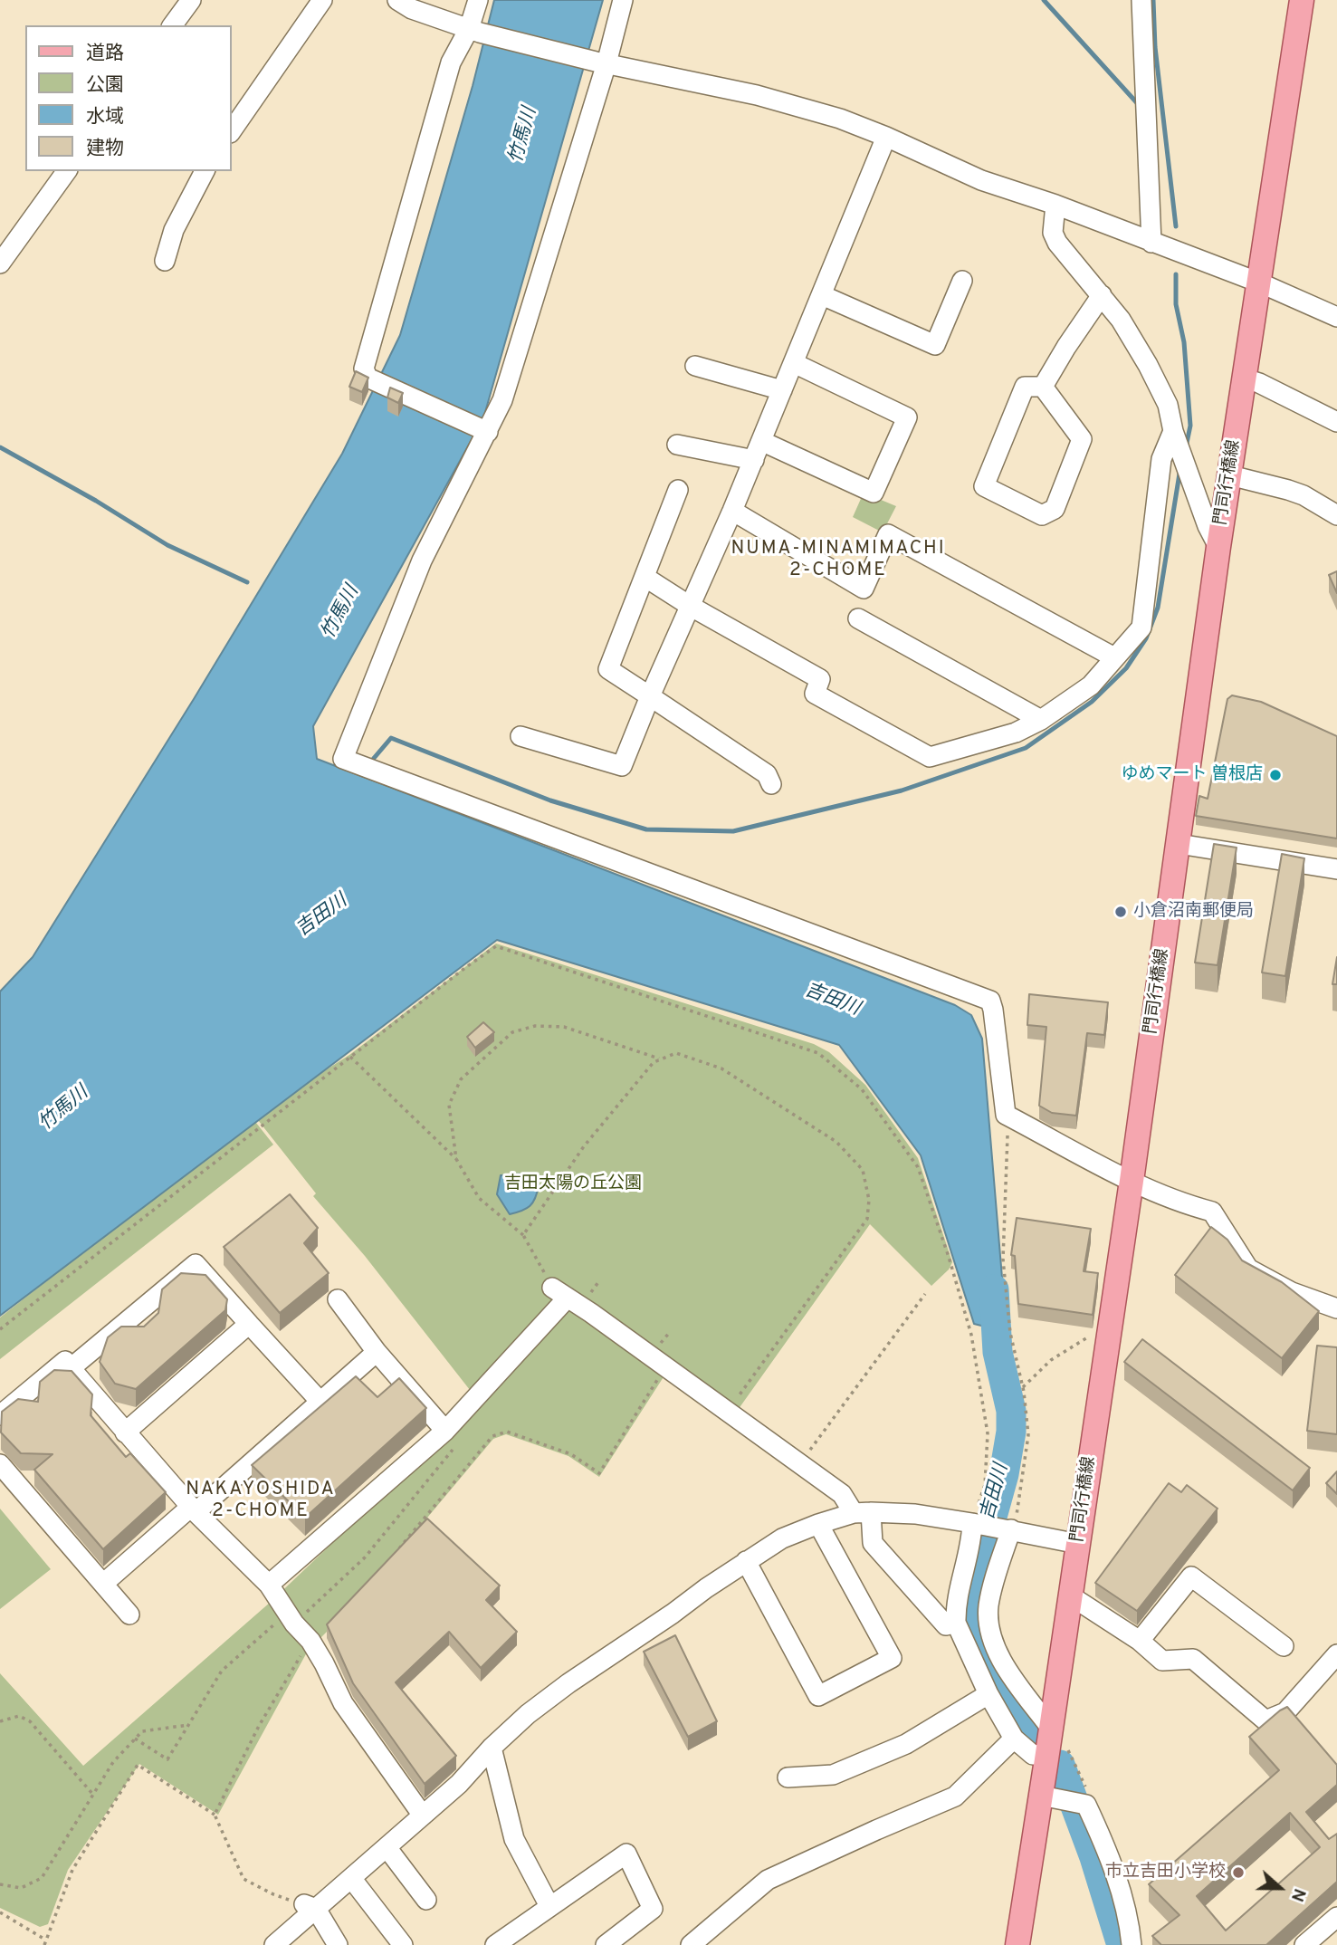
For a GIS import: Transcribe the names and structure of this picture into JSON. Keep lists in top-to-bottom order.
{
  "streets": {
    "main road": ["門司行橋線"]
  },
  "districts": ["NUMA-MINAMIMACHI 2-CHOME", "NAKAYOSHIDA 2-CHOME"],
  "water": ["竹馬川", "吉田川"],
  "parks": ["吉田太陽の丘公園"],
  "places": ["ゆめマート 曽根店", "小倉沼南郵便局", "市立吉田小学校"],
  "legend": [
    "道路",
    "公園",
    "水域",
    "建物"
  ],
  "north": "right"
}
